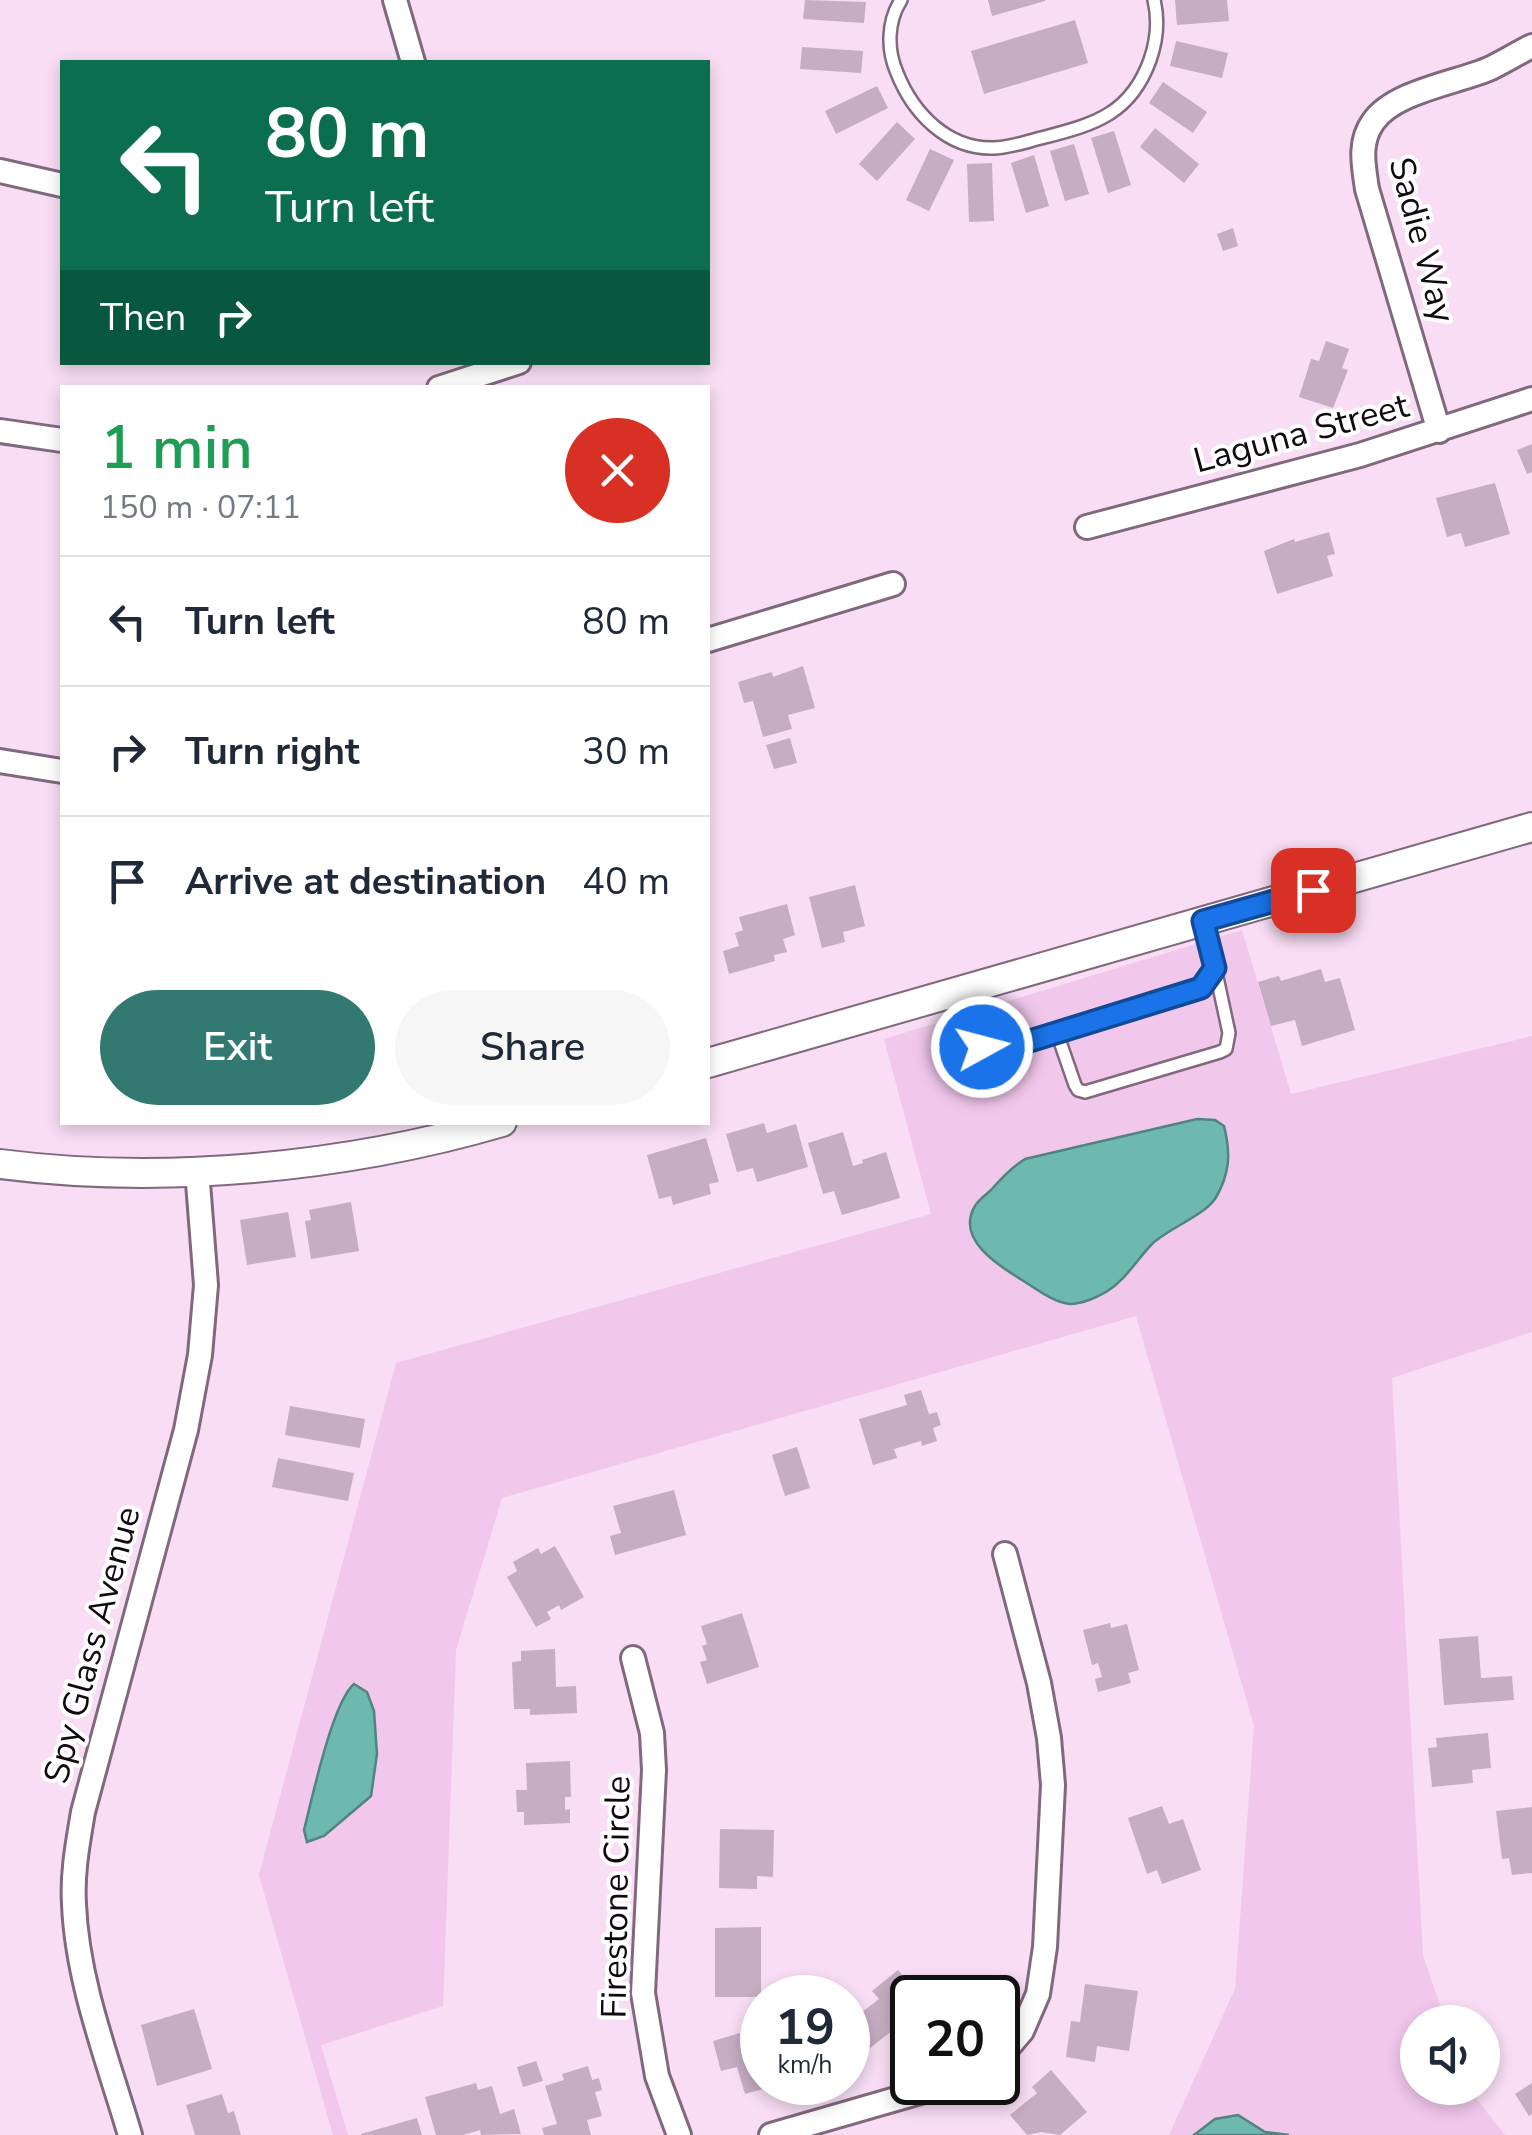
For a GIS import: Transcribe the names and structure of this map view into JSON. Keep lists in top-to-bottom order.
{
  "streets": {
    "street": [
      "Sadie Way",
      "Laguna Street",
      "Spy Glass Avenue",
      "Firestone Circle"
    ]
  },
  "crossings": [
    ["Sadie Way", "Laguna Street"]
  ],
  "page": {
    "turn": ["80 m", "Turn left"],
    "then": "Then",
    "heading": ["1 min", "150 m · 07:11"],
    "list": [
      {
        "name": "Turn left",
        "value": "80 m"
      },
      {
        "name": "Turn right",
        "value": "30 m"
      },
      {
        "name": "Arrive at destination",
        "value": "40 m"
      }
    ],
    "buttons": ["Exit", "Share"],
    "speed": "19 km/h",
    "limit": "20"
  }
}
